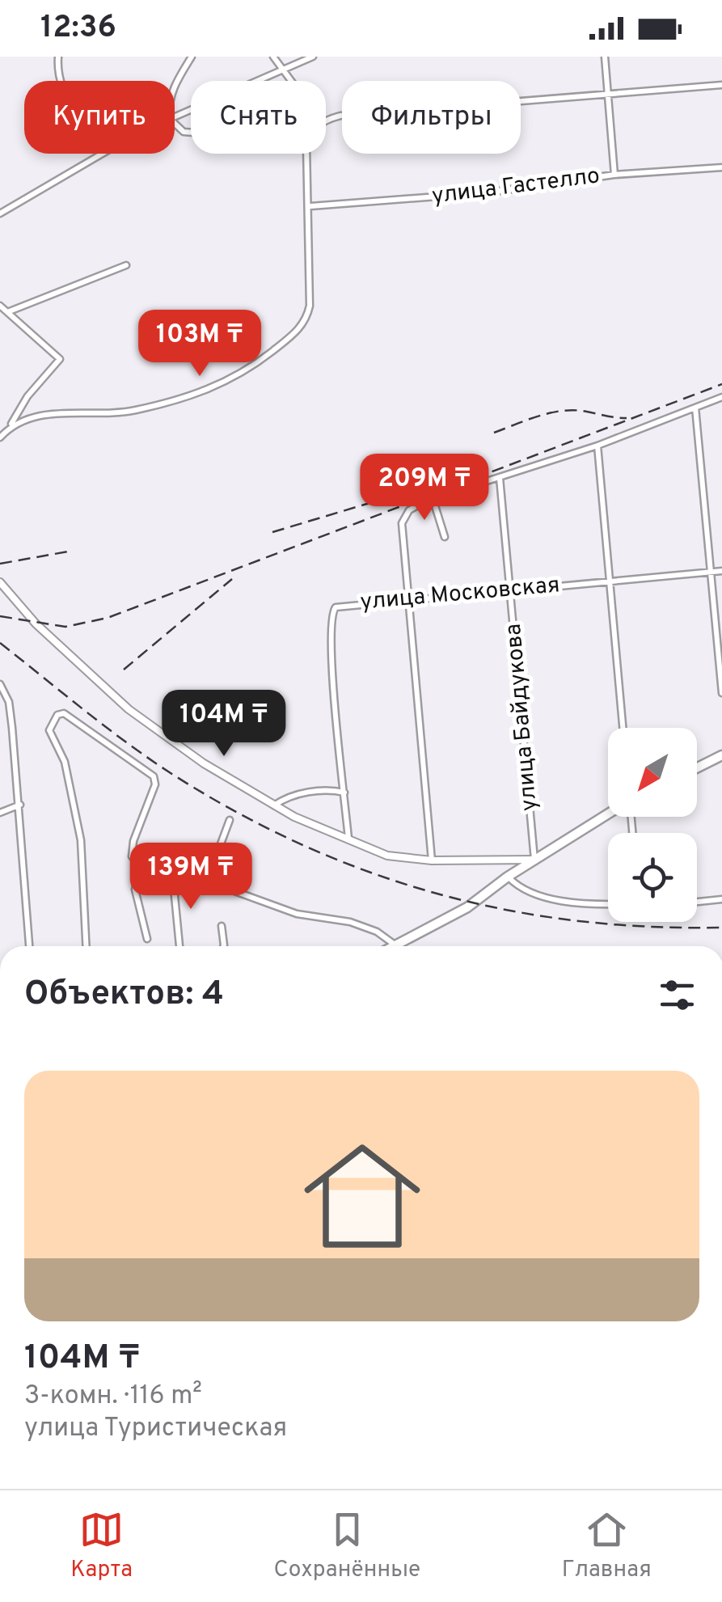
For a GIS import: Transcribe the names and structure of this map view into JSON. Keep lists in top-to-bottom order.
{
  "streets": {
    "street": ["улица Гастелло", "улица Московская", "улица Байдукова"]
  },
  "crossings": [
    ["улица Московская", "улица Байдукова"]
  ],
  "north": "bottom left",
  "page": {
    "status": "12:36",
    "chip": ["Купить", "Снять", "Фильтры"],
    "price": [
      "103M ₸",
      "209M ₸",
      "104M ₸",
      "139M ₸"
    ],
    "heading": "Объектов: 4",
    "list": [
      {
        "name": "104M ₸",
        "note": "3-комн. · 116 m² · улица Туристическая"
      }
    ],
    "tabs": ["Карта", "Сохранённые", "Главная"]
  }
}
